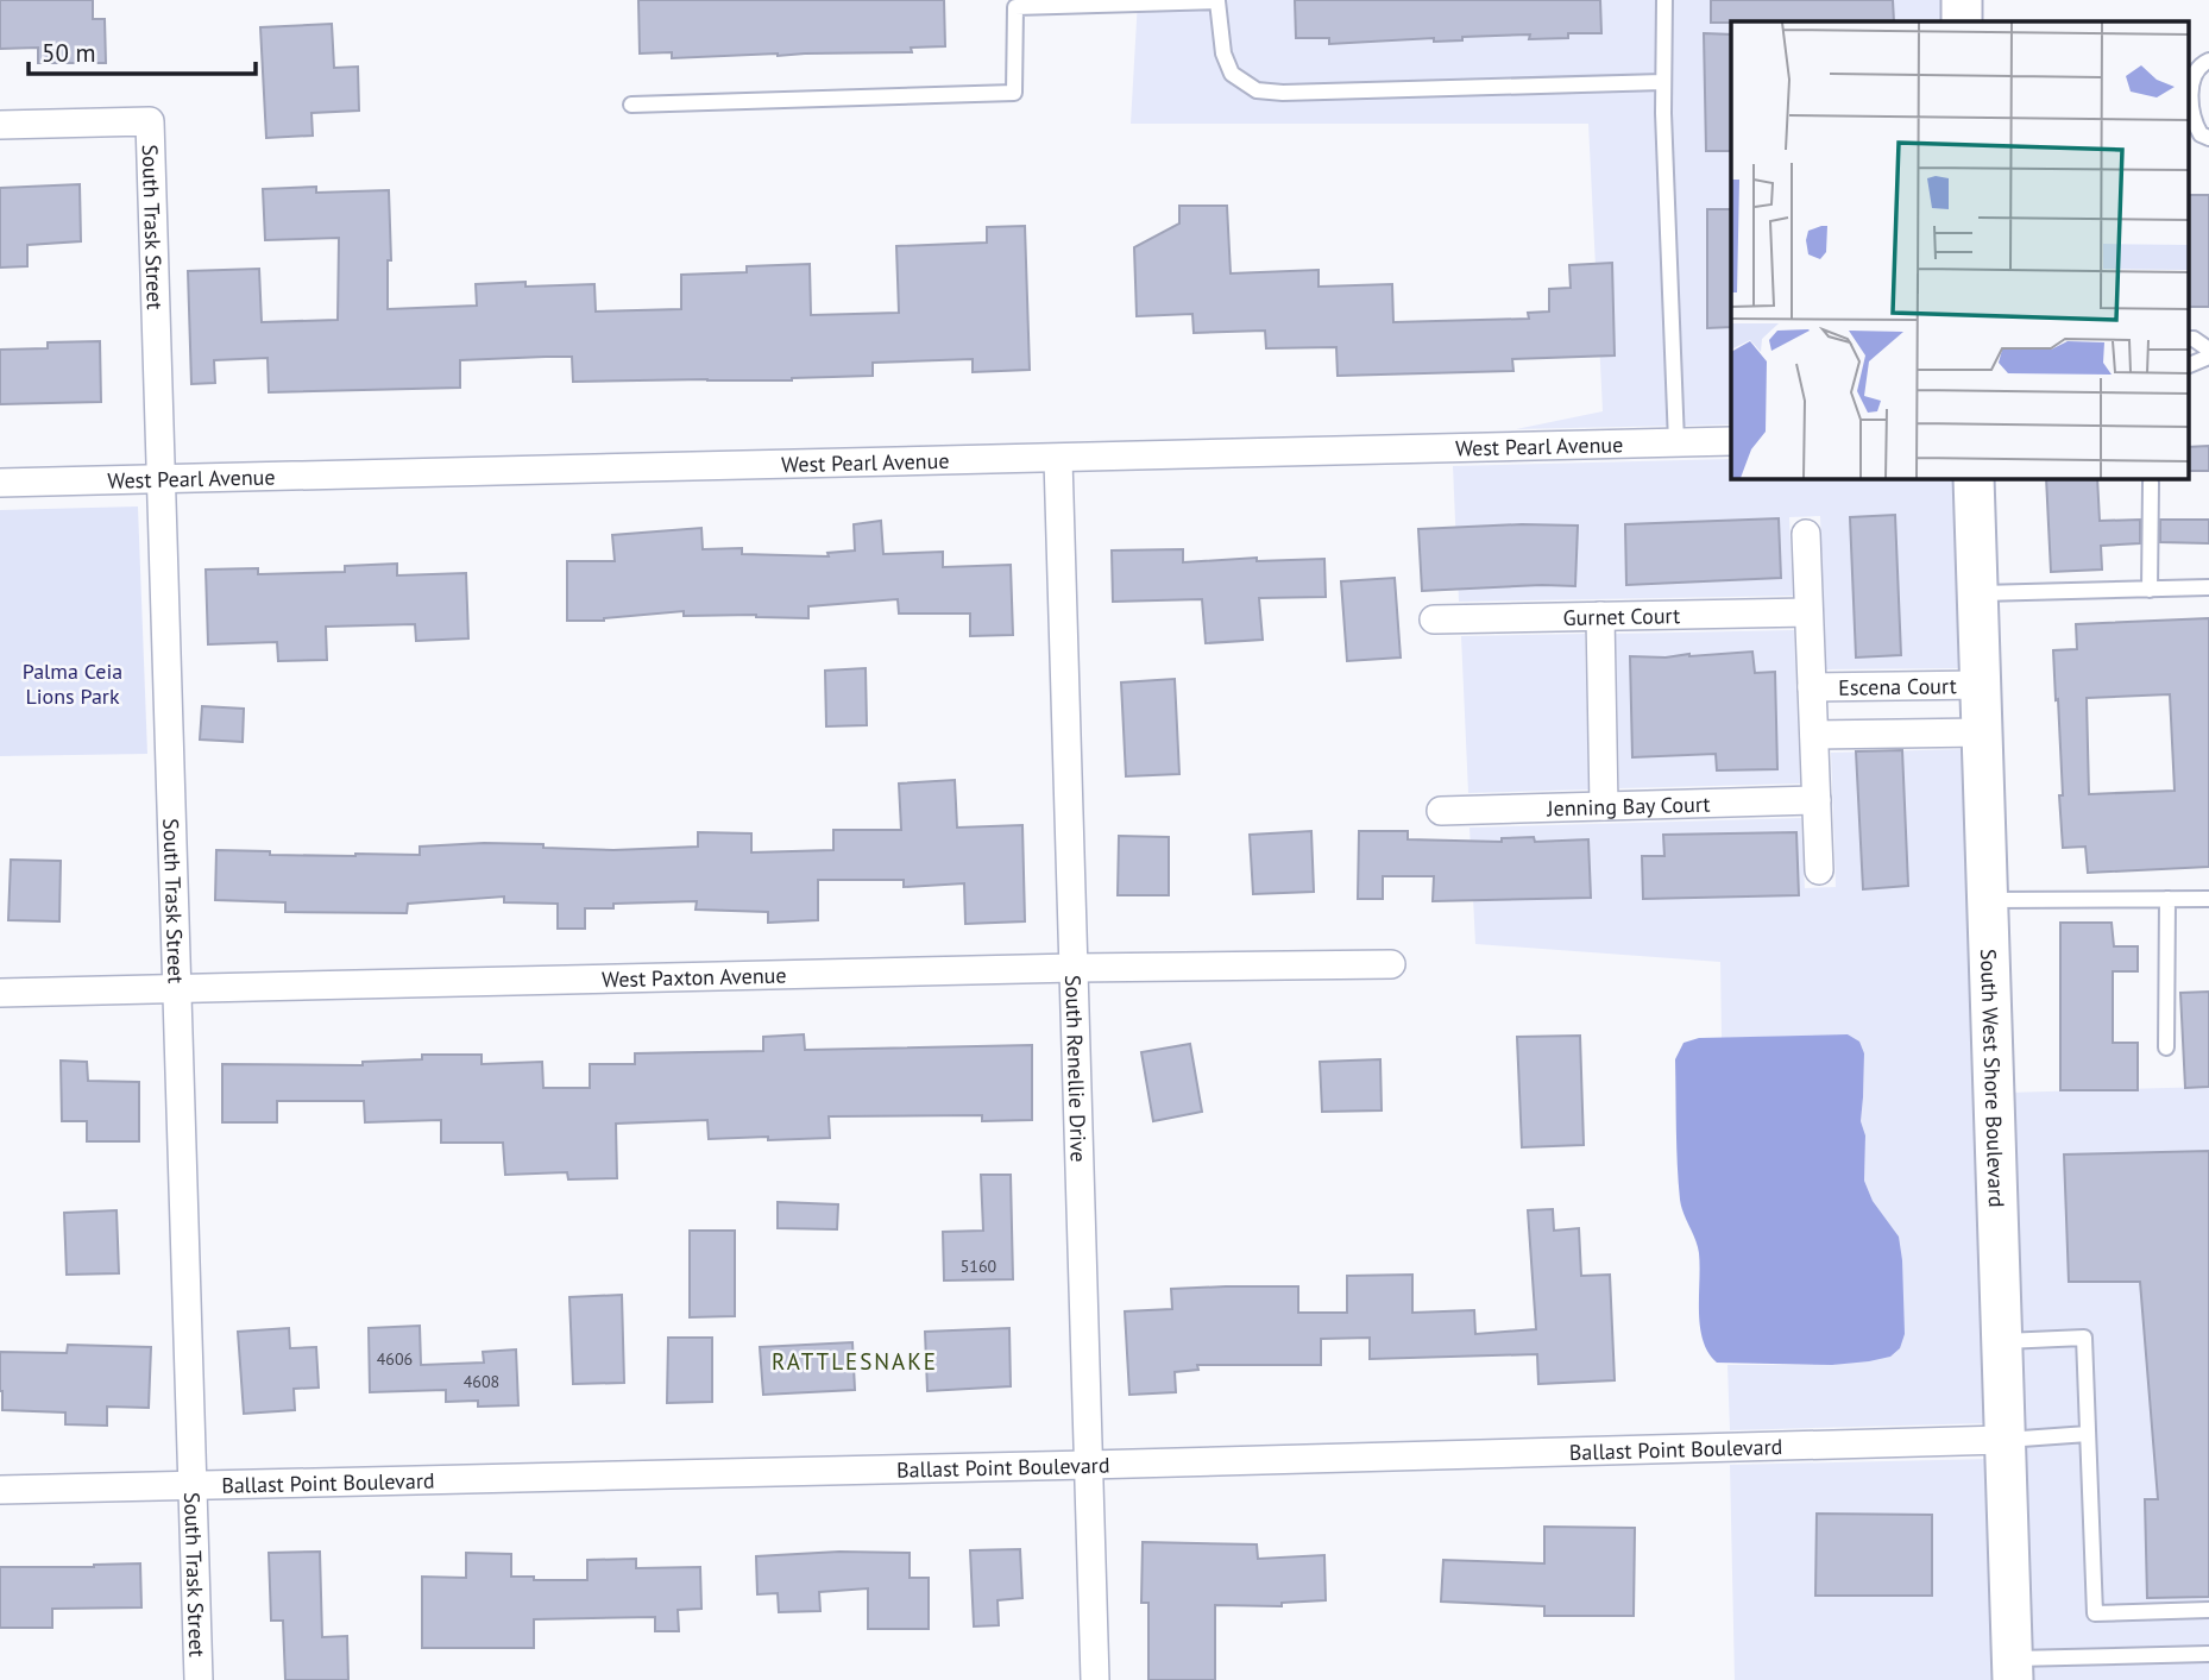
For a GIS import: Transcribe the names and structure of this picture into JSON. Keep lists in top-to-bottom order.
{
  "streets": {
    "street": [
      "South Trask Street",
      "West Pearl Avenue",
      "Gurnet Court",
      "Escena Court",
      "Jenning Bay Court",
      "West Paxton Avenue",
      "South Renellie Drive",
      "South West Shore Boulevard",
      "Ballast Point Boulevard"
    ]
  },
  "crossings": [
    ["South Trask Street", "West Pearl Avenue"],
    ["South Trask Street", "West Paxton Avenue"],
    ["South Trask Street", "Ballast Point Boulevard"],
    ["West Pearl Avenue", "South Renellie Drive"],
    ["Gurnet Court", "Escena Court"],
    ["Escena Court", "Jenning Bay Court"],
    ["Escena Court", "South West Shore Boulevard"],
    ["West Paxton Avenue", "South Renellie Drive"],
    ["South Renellie Drive", "Ballast Point Boulevard"],
    ["South West Shore Boulevard", "Ballast Point Boulevard"]
  ],
  "districts": ["RATTLESNAKE"],
  "parks": ["Palma Ceia Lions Park"],
  "house_numbers": ["5160", "4606", "4608"],
  "scale_bar": "50 m"
}
